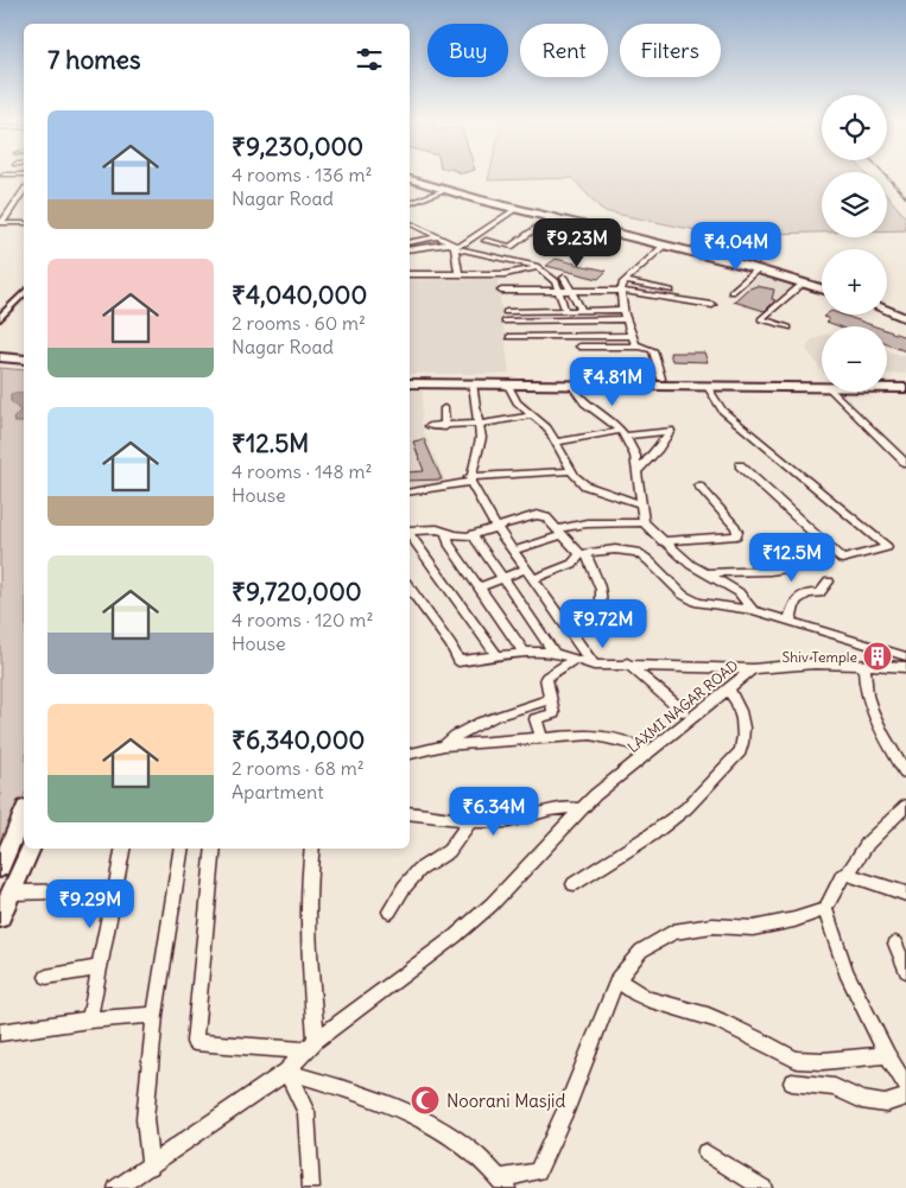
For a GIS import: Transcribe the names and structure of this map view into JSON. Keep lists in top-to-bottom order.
{
  "streets": {
    "street": ["LAXMI NAGAR ROAD"]
  },
  "places": {
    "building": ["Shiv Temple"],
    "mosque": ["Noorani Masjid"]
  },
  "page": {
    "chip": ["Buy", "Rent", "Filters"],
    "heading": "7 homes",
    "map_buttons": ["+", "−"],
    "list": [
      {
        "name": "₹9,230,000",
        "note": "4 rooms · 136 m² · Nagar Road"
      },
      {
        "name": "₹4,040,000",
        "note": "2 rooms · 60 m² · Nagar Road"
      },
      {
        "name": "₹12.5M",
        "note": "4 rooms · 148 m² · House"
      },
      {
        "name": "₹9,720,000",
        "note": "4 rooms · 120 m² · House"
      },
      {
        "name": "₹6,340,000",
        "note": "2 rooms · 68 m² · Apartment"
      }
    ],
    "price": [
      "₹9.23M",
      "₹4.04M",
      "₹4.81M",
      "₹12.5M",
      "₹9.72M",
      "₹6.34M",
      "₹9.29M"
    ]
  }
}
